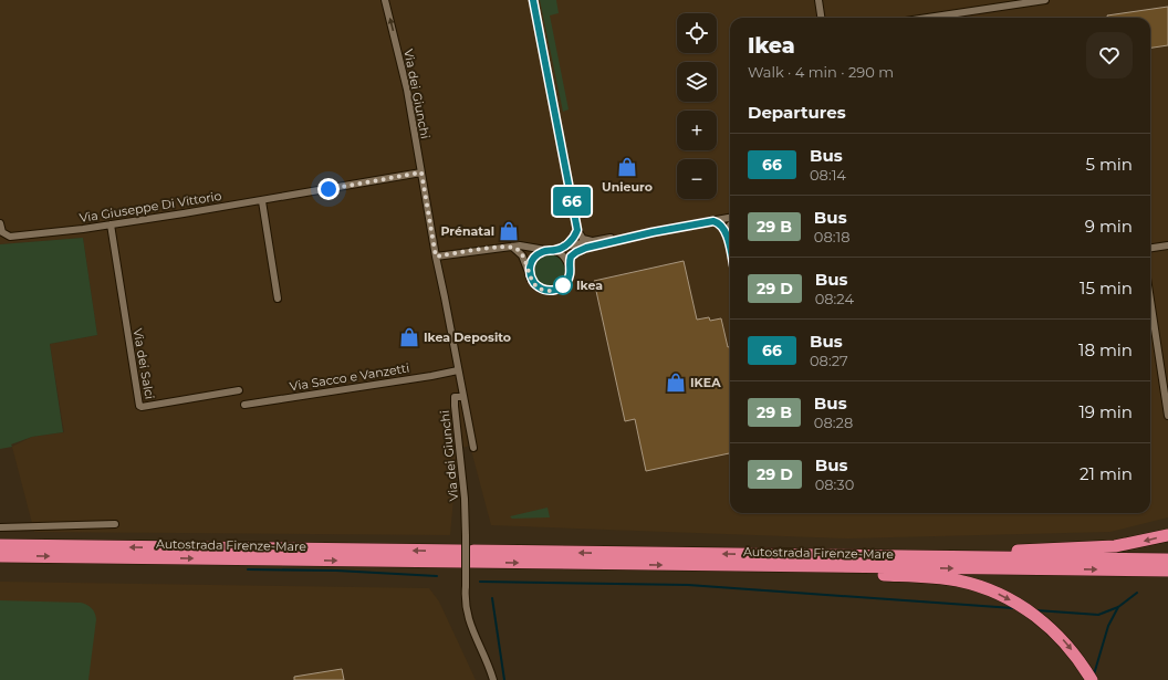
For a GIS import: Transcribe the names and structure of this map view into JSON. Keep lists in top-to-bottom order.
{
  "streets": {
    "highway": ["Autostrada Firenze-Mare"],
    "street": [
      "Via dei Giunchi",
      "Via Giuseppe Di Vittorio",
      "Via dei Salci",
      "Via Sacco e Vanzetti"
    ]
  },
  "crossings": [
    ["Via dei Giunchi", "Via Giuseppe Di Vittorio"],
    ["Via dei Giunchi", "Via Sacco e Vanzetti"],
    ["Via Giuseppe Di Vittorio", "Via dei Salci"]
  ],
  "places": {
    "shop": [
      "Unieuro",
      "Prénatal",
      "Ikea Deposito",
      "IKEA"
    ],
    "other": ["Ikea"]
  },
  "lines": ["bus line 66"],
  "page": {
    "on_map": "66",
    "map_buttons": ["+", "−"],
    "heading": [
      ["Ikea", "Walk · 4 min · 290 m"],
      "Departures"
    ],
    "list": [
      {
        "mark": "66",
        "name": "Bus",
        "note": "08:14",
        "value": "5 min"
      },
      {
        "mark": "29 B",
        "name": "Bus",
        "note": "08:18",
        "value": "9 min"
      },
      {
        "mark": "29 D",
        "name": "Bus",
        "note": "08:24",
        "value": "15 min"
      },
      {
        "mark": "66",
        "name": "Bus",
        "note": "08:27",
        "value": "18 min"
      },
      {
        "mark": "29 B",
        "name": "Bus",
        "note": "08:28",
        "value": "19 min"
      },
      {
        "mark": "29 D",
        "name": "Bus",
        "note": "08:30",
        "value": "21 min"
      }
    ]
  }
}
